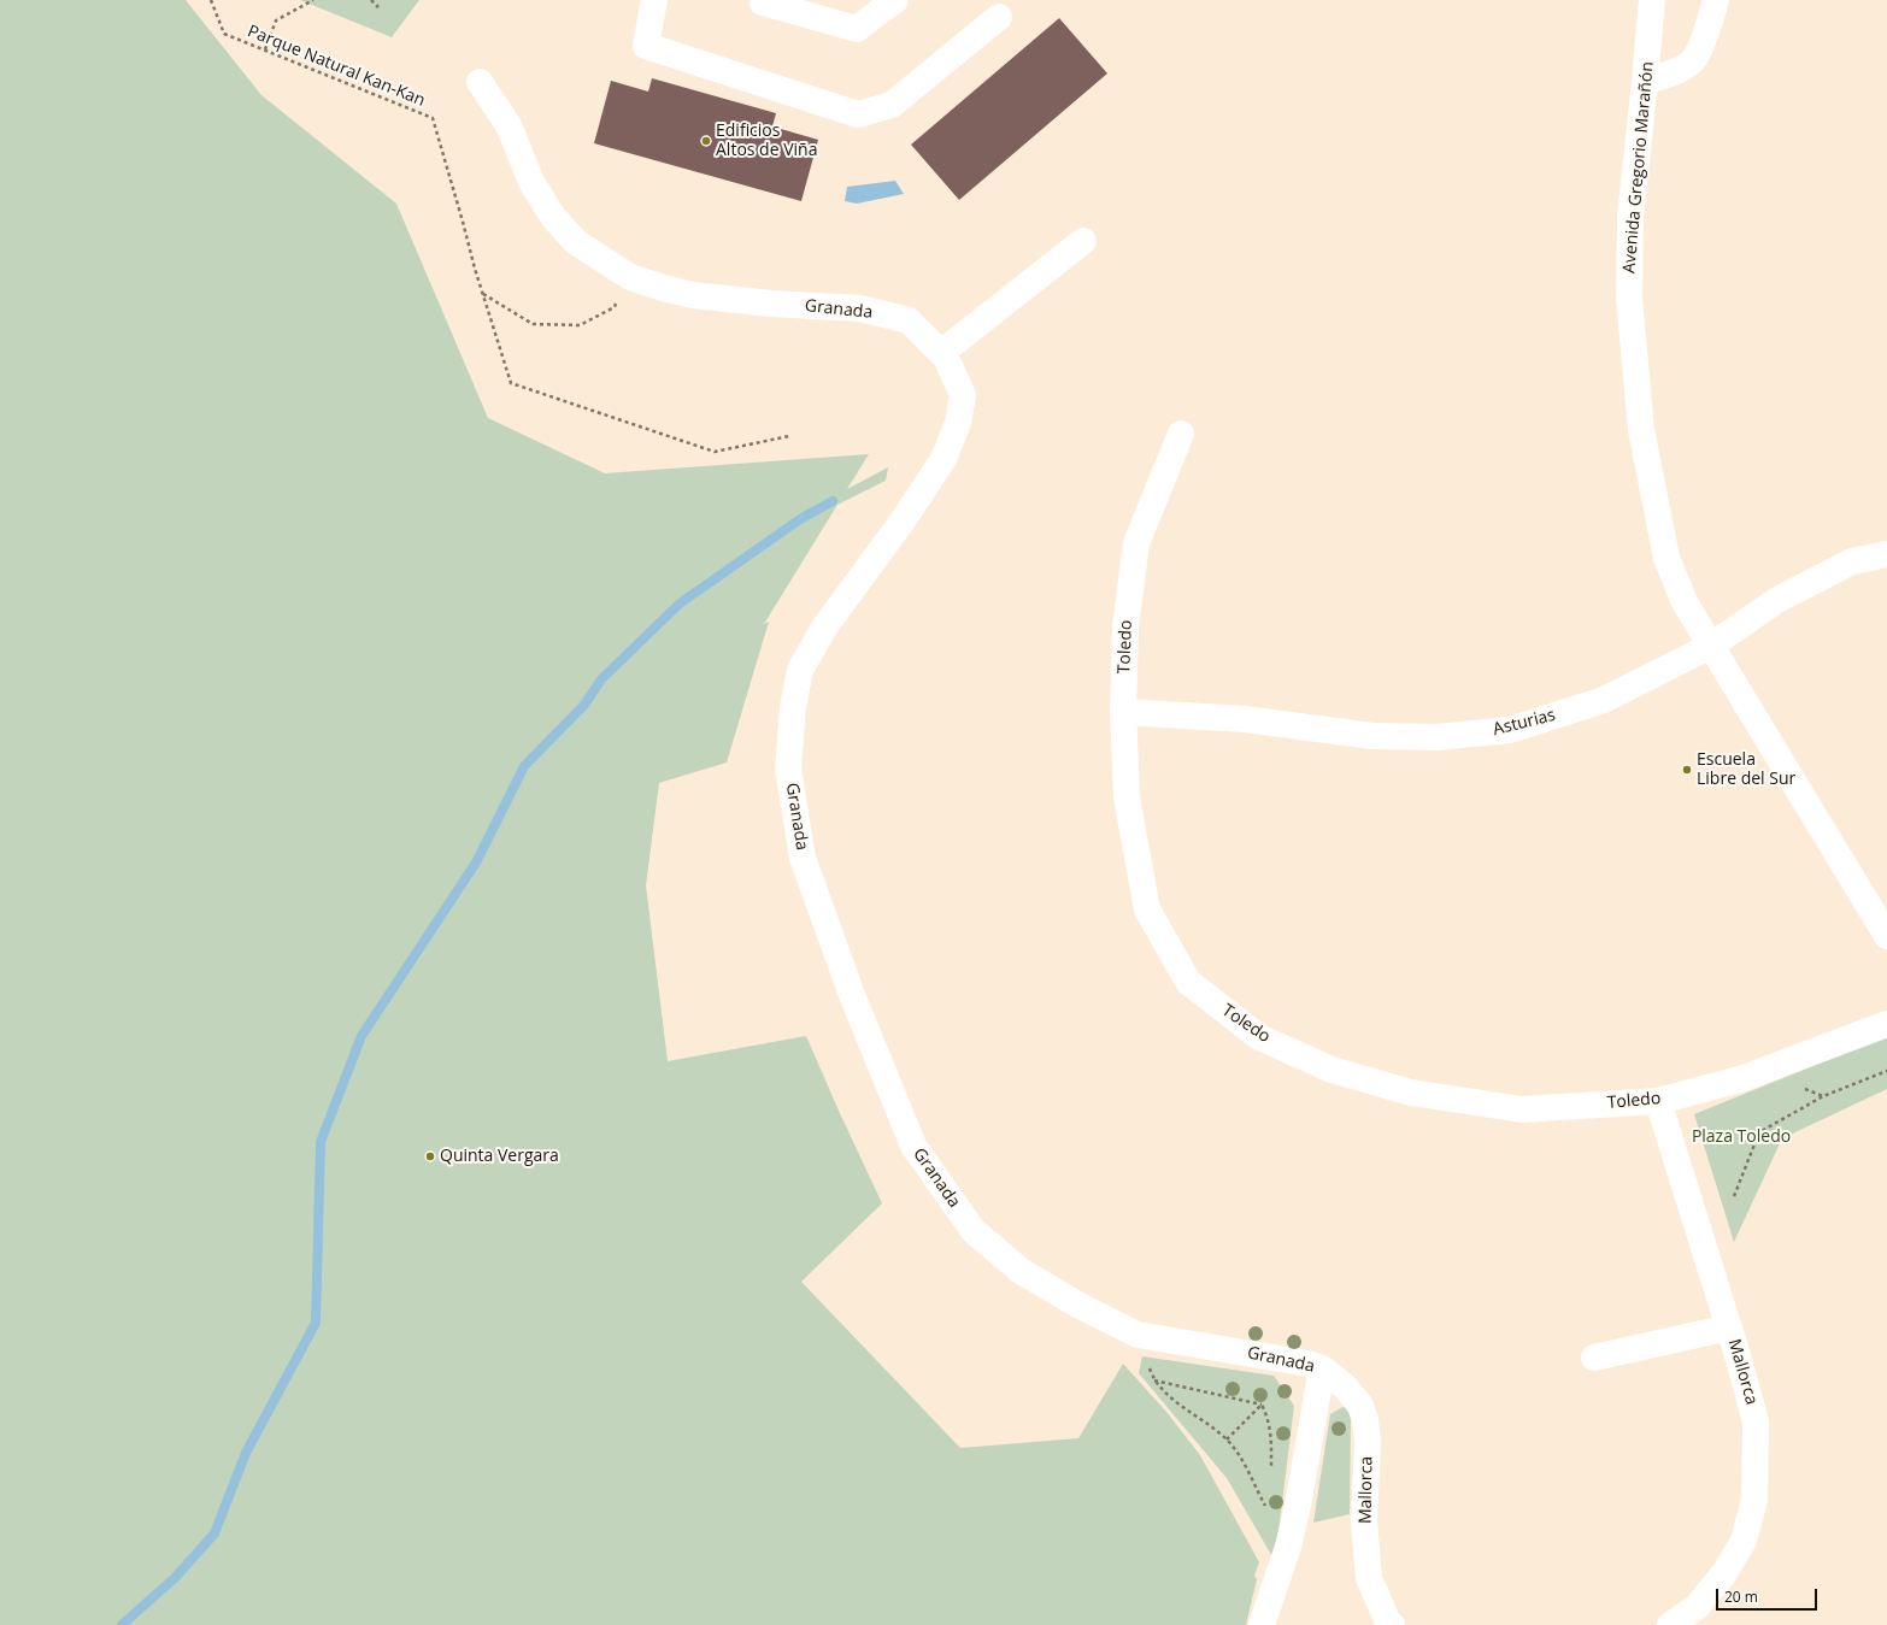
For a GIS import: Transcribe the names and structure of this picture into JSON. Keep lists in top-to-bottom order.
{
  "streets": {
    "street": [
      "Avenida Gregorio Marañón",
      "Granada",
      "Toledo",
      "Asturias",
      "Mallorca"
    ],
    "path": ["Parque Natural Kan-Kan"]
  },
  "crossings": [
    ["Avenida Gregorio Marañón", "Asturias"],
    ["Granada", "Mallorca"],
    ["Toledo", "Asturias"],
    ["Toledo", "Mallorca"]
  ],
  "parks": ["Plaza Toledo"],
  "places": ["Edificios Altos de Viña", "Escuela Libre del Sur", "Quinta Vergara"],
  "scale_bar": "20 m"
}
